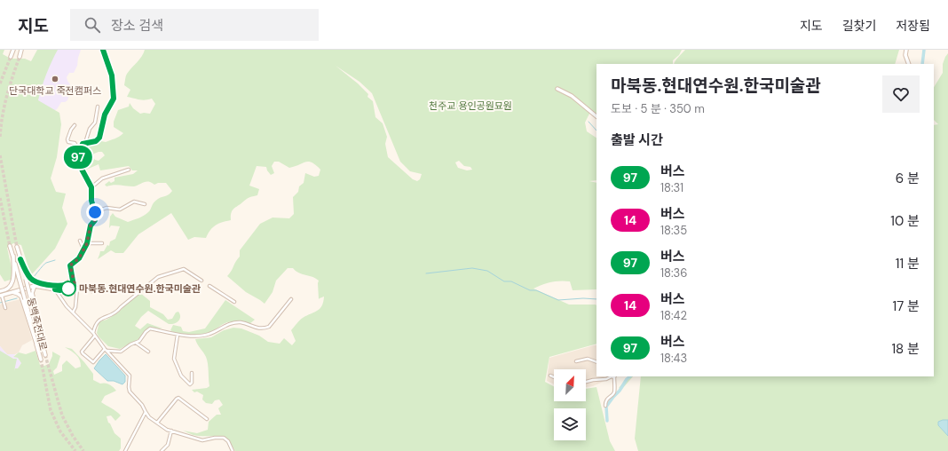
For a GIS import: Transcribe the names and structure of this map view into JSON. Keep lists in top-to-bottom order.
{
  "streets": {
    "main road": ["동백죽전대로"]
  },
  "parks": ["천주교 용인공원묘원"],
  "places": ["단국대학교 죽전캠퍼스", "마북동.현대연수원.한국미술관"],
  "lines": ["bus line 97"],
  "north": "top right",
  "page": {
    "header": "지도",
    "search": "장소 검색",
    "nav": ["지도", "길찾기", "저장됨"],
    "on_map": "97",
    "heading": [
      ["마북동.현대연수원.한국미술관", "도보 · 5 분 · 350 m"],
      "출발 시간"
    ],
    "list": [
      {
        "mark": "97",
        "name": "버스",
        "note": "18:31",
        "value": "6 분"
      },
      {
        "mark": "14",
        "name": "버스",
        "note": "18:35",
        "value": "10 분"
      },
      {
        "mark": "97",
        "name": "버스",
        "note": "18:36",
        "value": "11 분"
      },
      {
        "mark": "14",
        "name": "버스",
        "note": "18:42",
        "value": "17 분"
      },
      {
        "mark": "97",
        "name": "버스",
        "note": "18:43",
        "value": "18 분"
      }
    ]
  }
}
